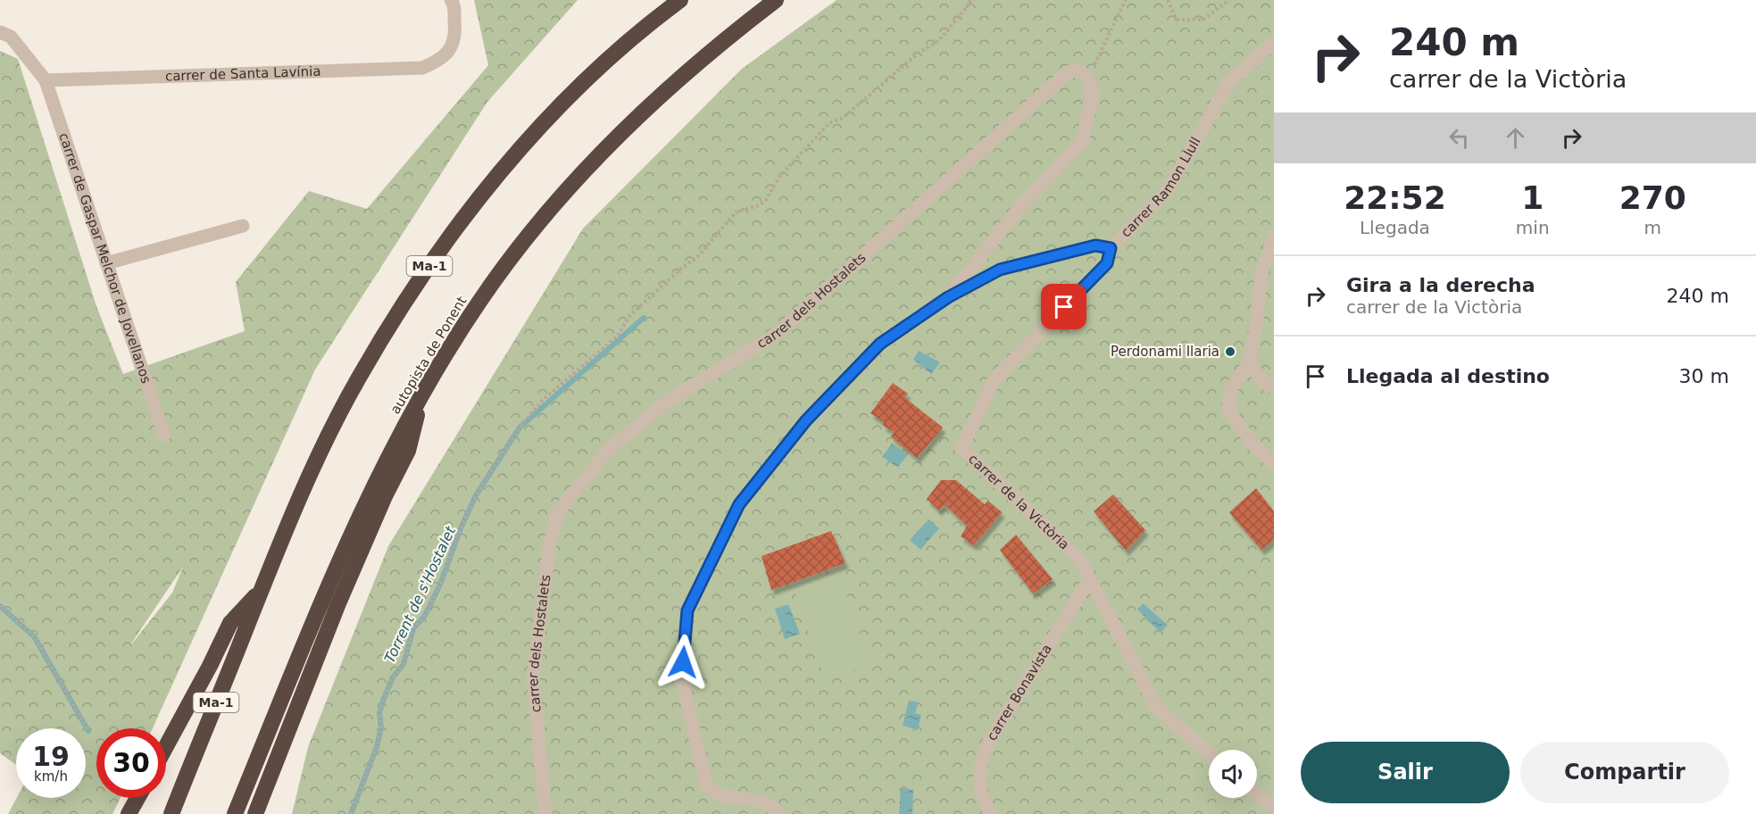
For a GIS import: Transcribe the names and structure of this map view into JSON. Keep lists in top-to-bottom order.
{
  "streets": {
    "highway": ["Ma-1", "autopista de Ponent"],
    "street": [
      "carrer de Santa Lavínia",
      "carrer Ramon Llull",
      "carrer de Gaspar Melchor de Jovellanos",
      "carrer dels Hostalets",
      "carrer de la Victòria",
      "carrer Bonavista"
    ]
  },
  "crossings": [
    ["carrer de Santa Lavínia", "carrer de Gaspar Melchor de Jovellanos"],
    ["carrer Ramon Llull", "carrer de la Victòria"],
    ["carrer de la Victòria", "carrer Bonavista"]
  ],
  "water": ["Torrent de s'Hostalet"],
  "places": ["Perdonami Ilaria"],
  "page": {
    "turn": ["240 m", "carrer de la Victòria"],
    "eta": [
      "22:52",
      "Llegada",
      "1",
      "min",
      "270",
      "m"
    ],
    "list": [
      {
        "name": "Gira a la derecha",
        "note": "carrer de la Victòria",
        "value": "240 m"
      },
      {
        "name": "Llegada al destino",
        "value": "30 m"
      }
    ],
    "speed": "19 km/h",
    "limit": "30",
    "buttons": ["Salir", "Compartir"]
  }
}
